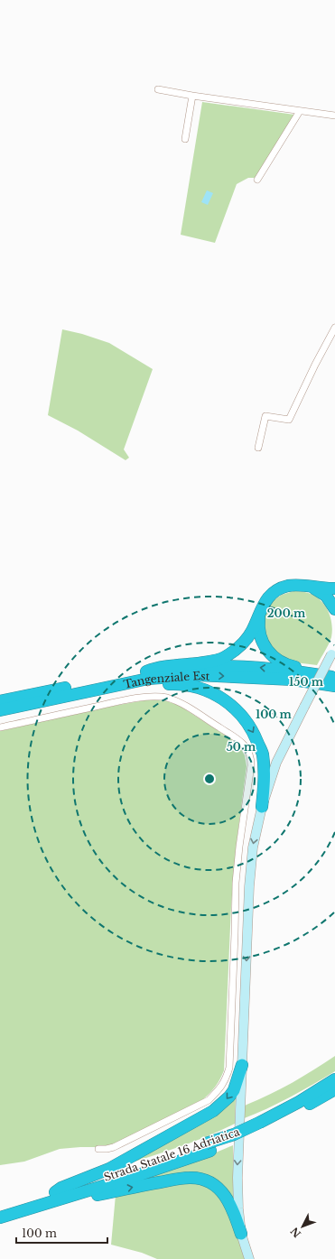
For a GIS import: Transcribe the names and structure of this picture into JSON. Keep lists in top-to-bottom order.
{
  "streets": {
    "highway": ["Tangenziale Est", "Strada Statale 16 Adriatica"]
  },
  "scale_bar": "100 m",
  "north": "bottom left",
  "rings": [
    "200 m",
    "150 m",
    "100 m",
    "50 m"
  ]
}
